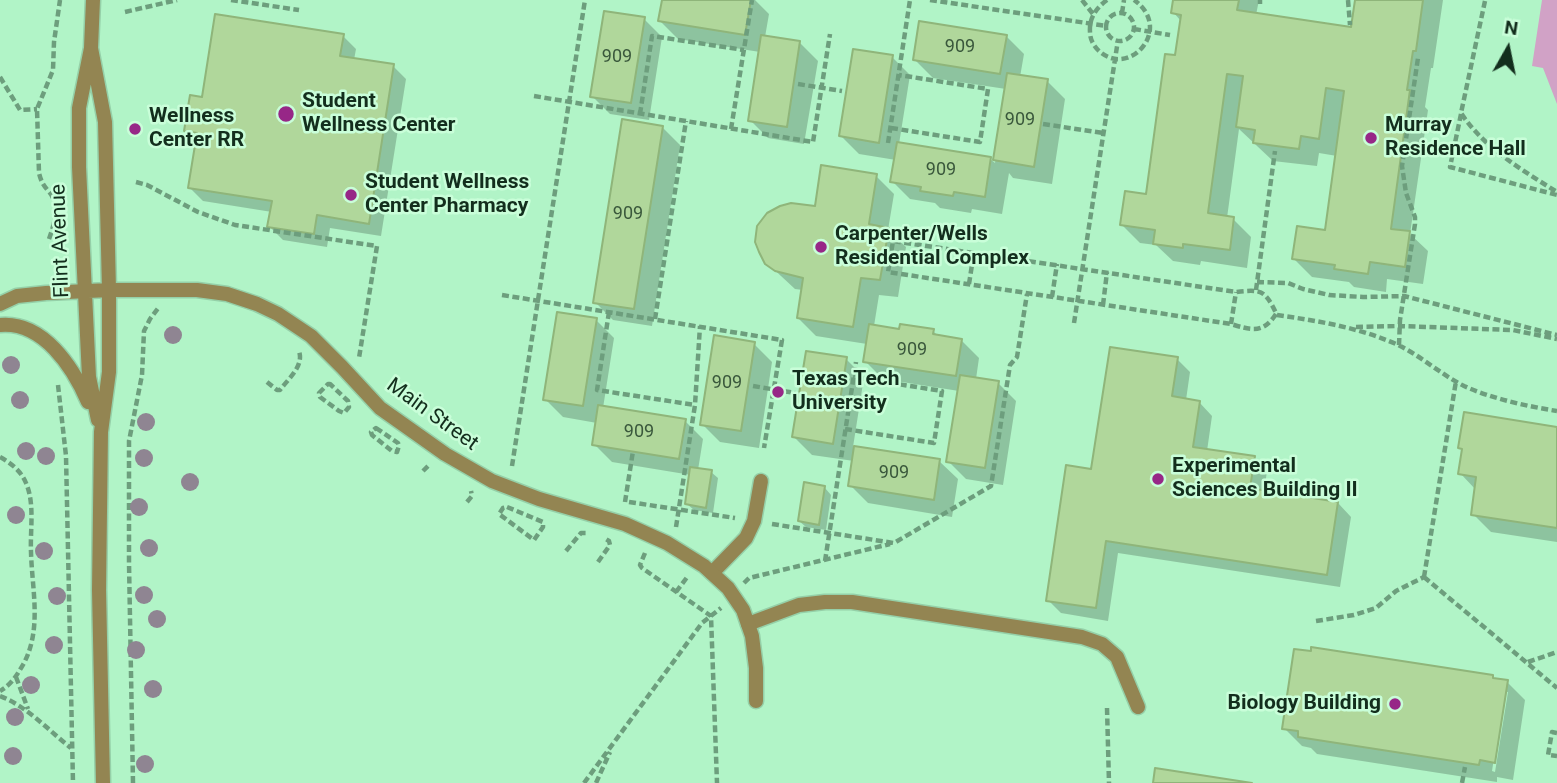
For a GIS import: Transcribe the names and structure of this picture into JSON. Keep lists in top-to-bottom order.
{
  "streets": {
    "street": ["Flint Avenue", "Main Street"]
  },
  "crossings": [
    ["Flint Avenue", "Main Street"]
  ],
  "places": [
    "Student Wellness Center",
    "Wellness Center RR",
    "Murray Residence Hall",
    "Student Wellness Center Pharmacy",
    "Carpenter/Wells Residential Complex",
    "Texas Tech University",
    "Experimental Sciences Building II",
    "Biology Building"
  ],
  "house_numbers": [
    "909",
    "909",
    "909",
    "909",
    "909",
    "909",
    "909",
    "909",
    "909"
  ],
  "north": "top"
}
